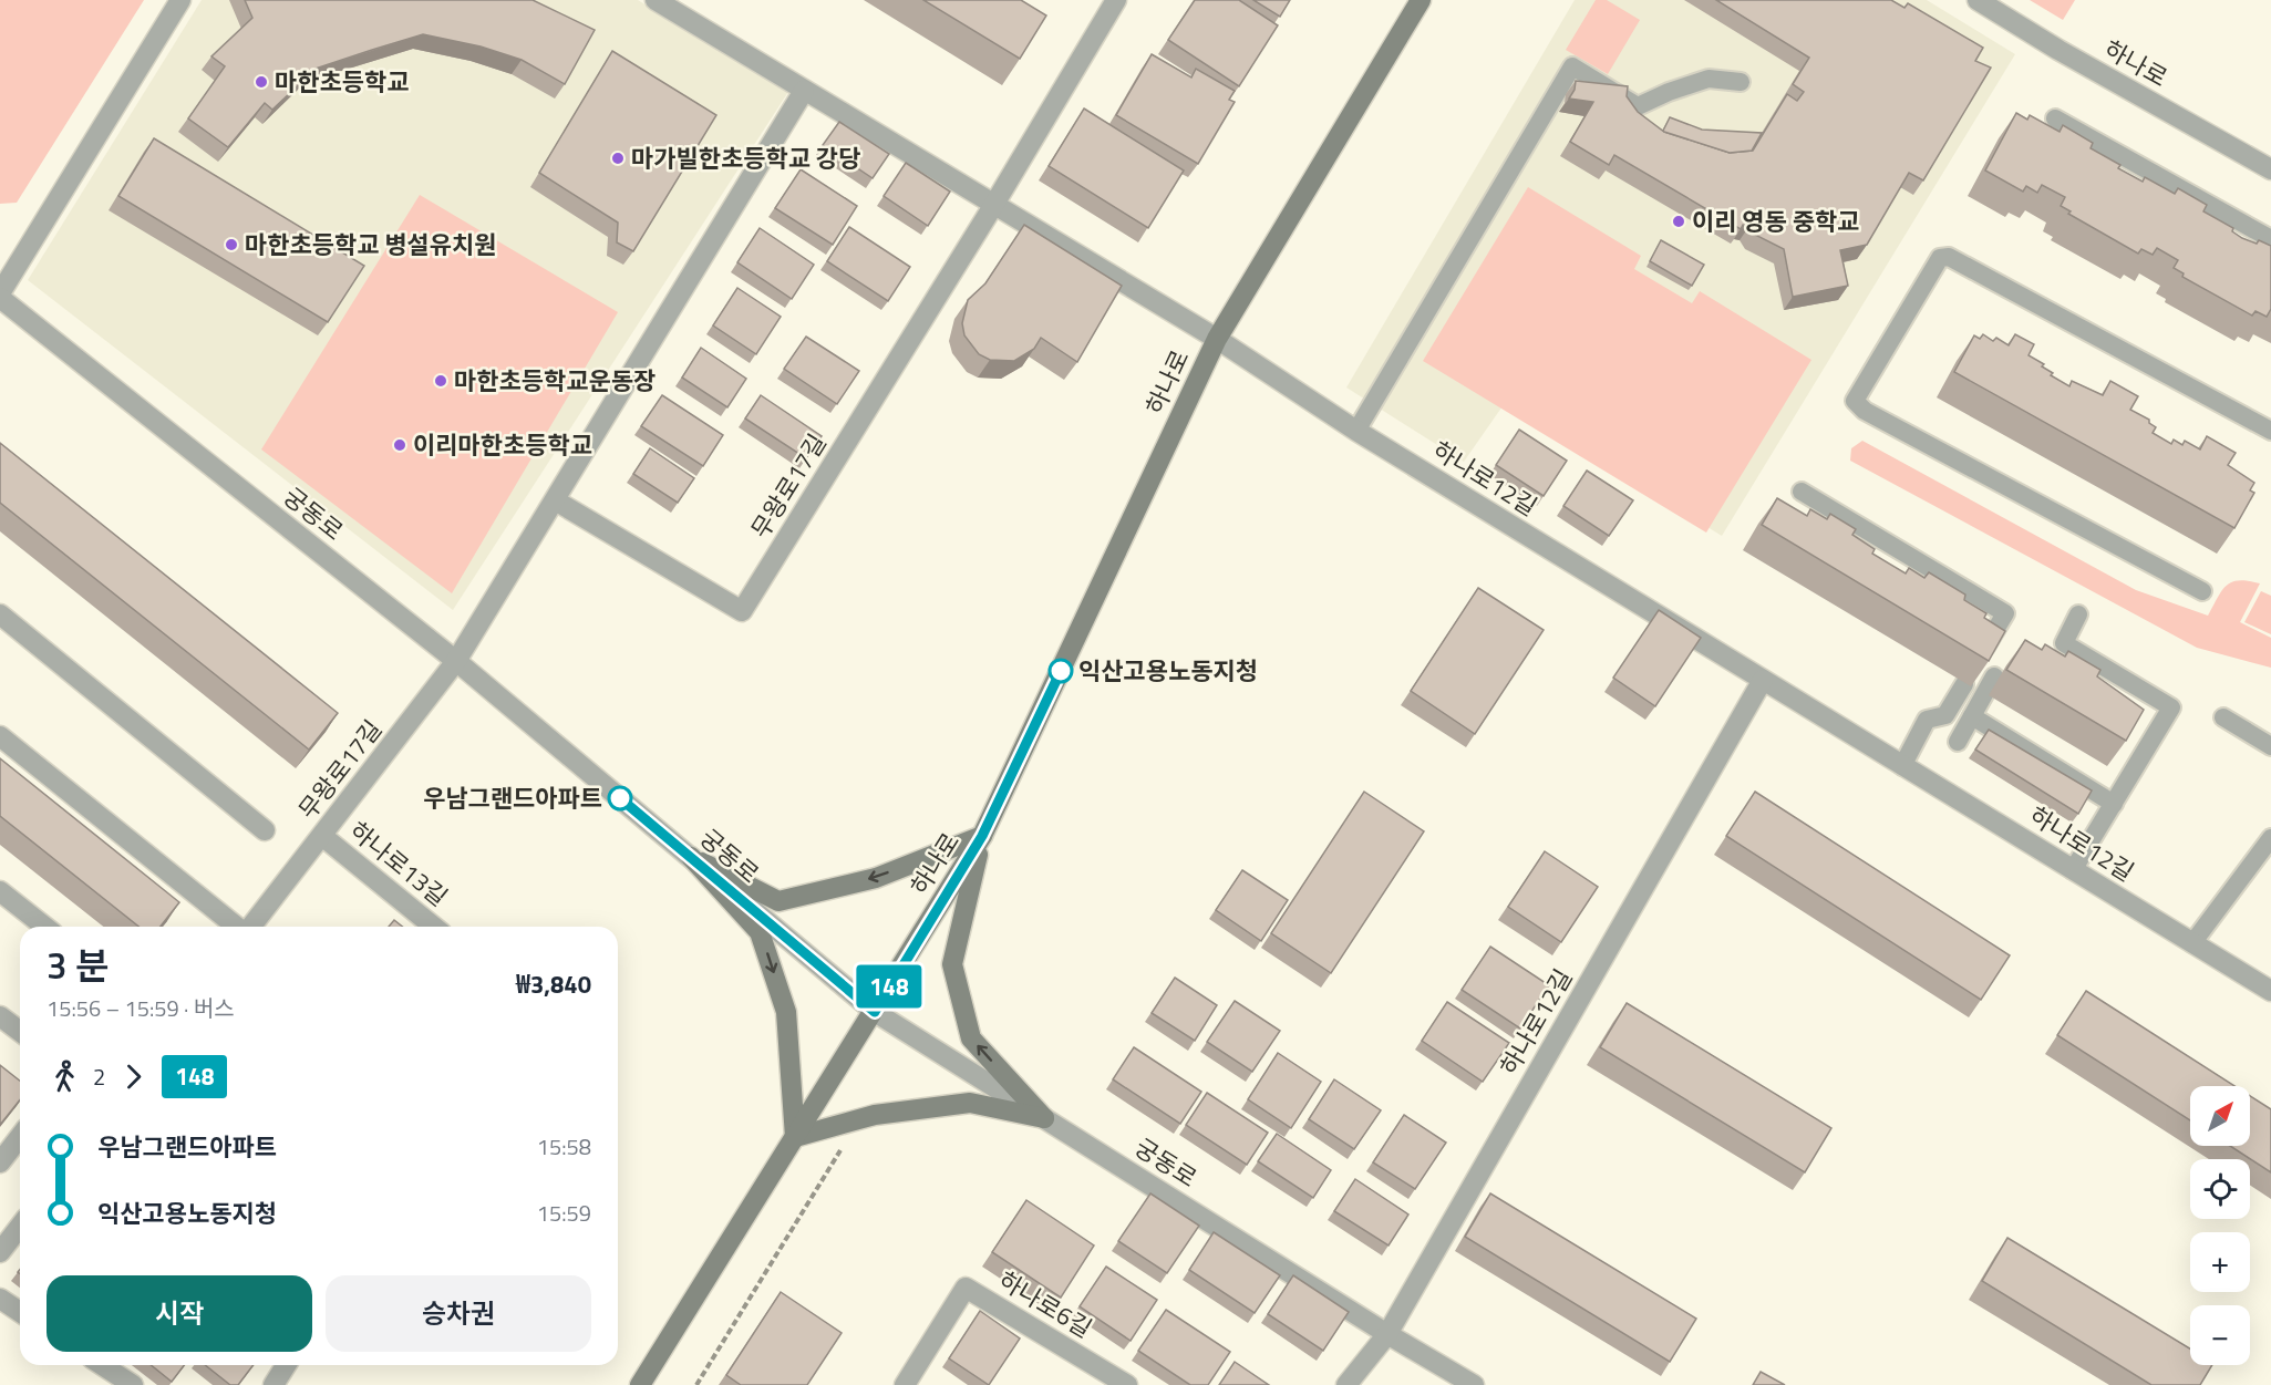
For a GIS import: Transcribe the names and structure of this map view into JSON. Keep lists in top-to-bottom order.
{
  "streets": {
    "street": [
      "하나로",
      "하나로12길",
      "무왕로17길",
      "궁동로",
      "하나로13길",
      "하나로6길"
    ]
  },
  "crossings": [
    ["하나로", "하나로12길"],
    ["하나로", "무왕로17길"],
    ["하나로", "궁동로"],
    ["하나로12길", "궁동로"],
    ["무왕로17길", "궁동로"],
    ["무왕로17길", "하나로13길"]
  ],
  "places": [
    "마한초등학교",
    "마가빌한초등학교 강당",
    "이리 영동 중학교",
    "마한초등학교 병설유치원",
    "마한초등학교운동장",
    "이리마한초등학교",
    "익산고용노동지청",
    "우남그랜드아파트"
  ],
  "lines": ["bus line 148"],
  "north": "top right",
  "page": {
    "on_map": "148",
    "heading": ["3 분", "15:56 – 15:59 · 버스", "₩3,840"],
    "legs": ["2", "148"],
    "map_buttons": ["+", "−"],
    "list": [
      {
        "name": "우남그랜드아파트",
        "value": "15:58"
      },
      {
        "name": "익산고용노동지청",
        "value": "15:59"
      }
    ],
    "buttons": ["시작", "승차권"]
  }
}
